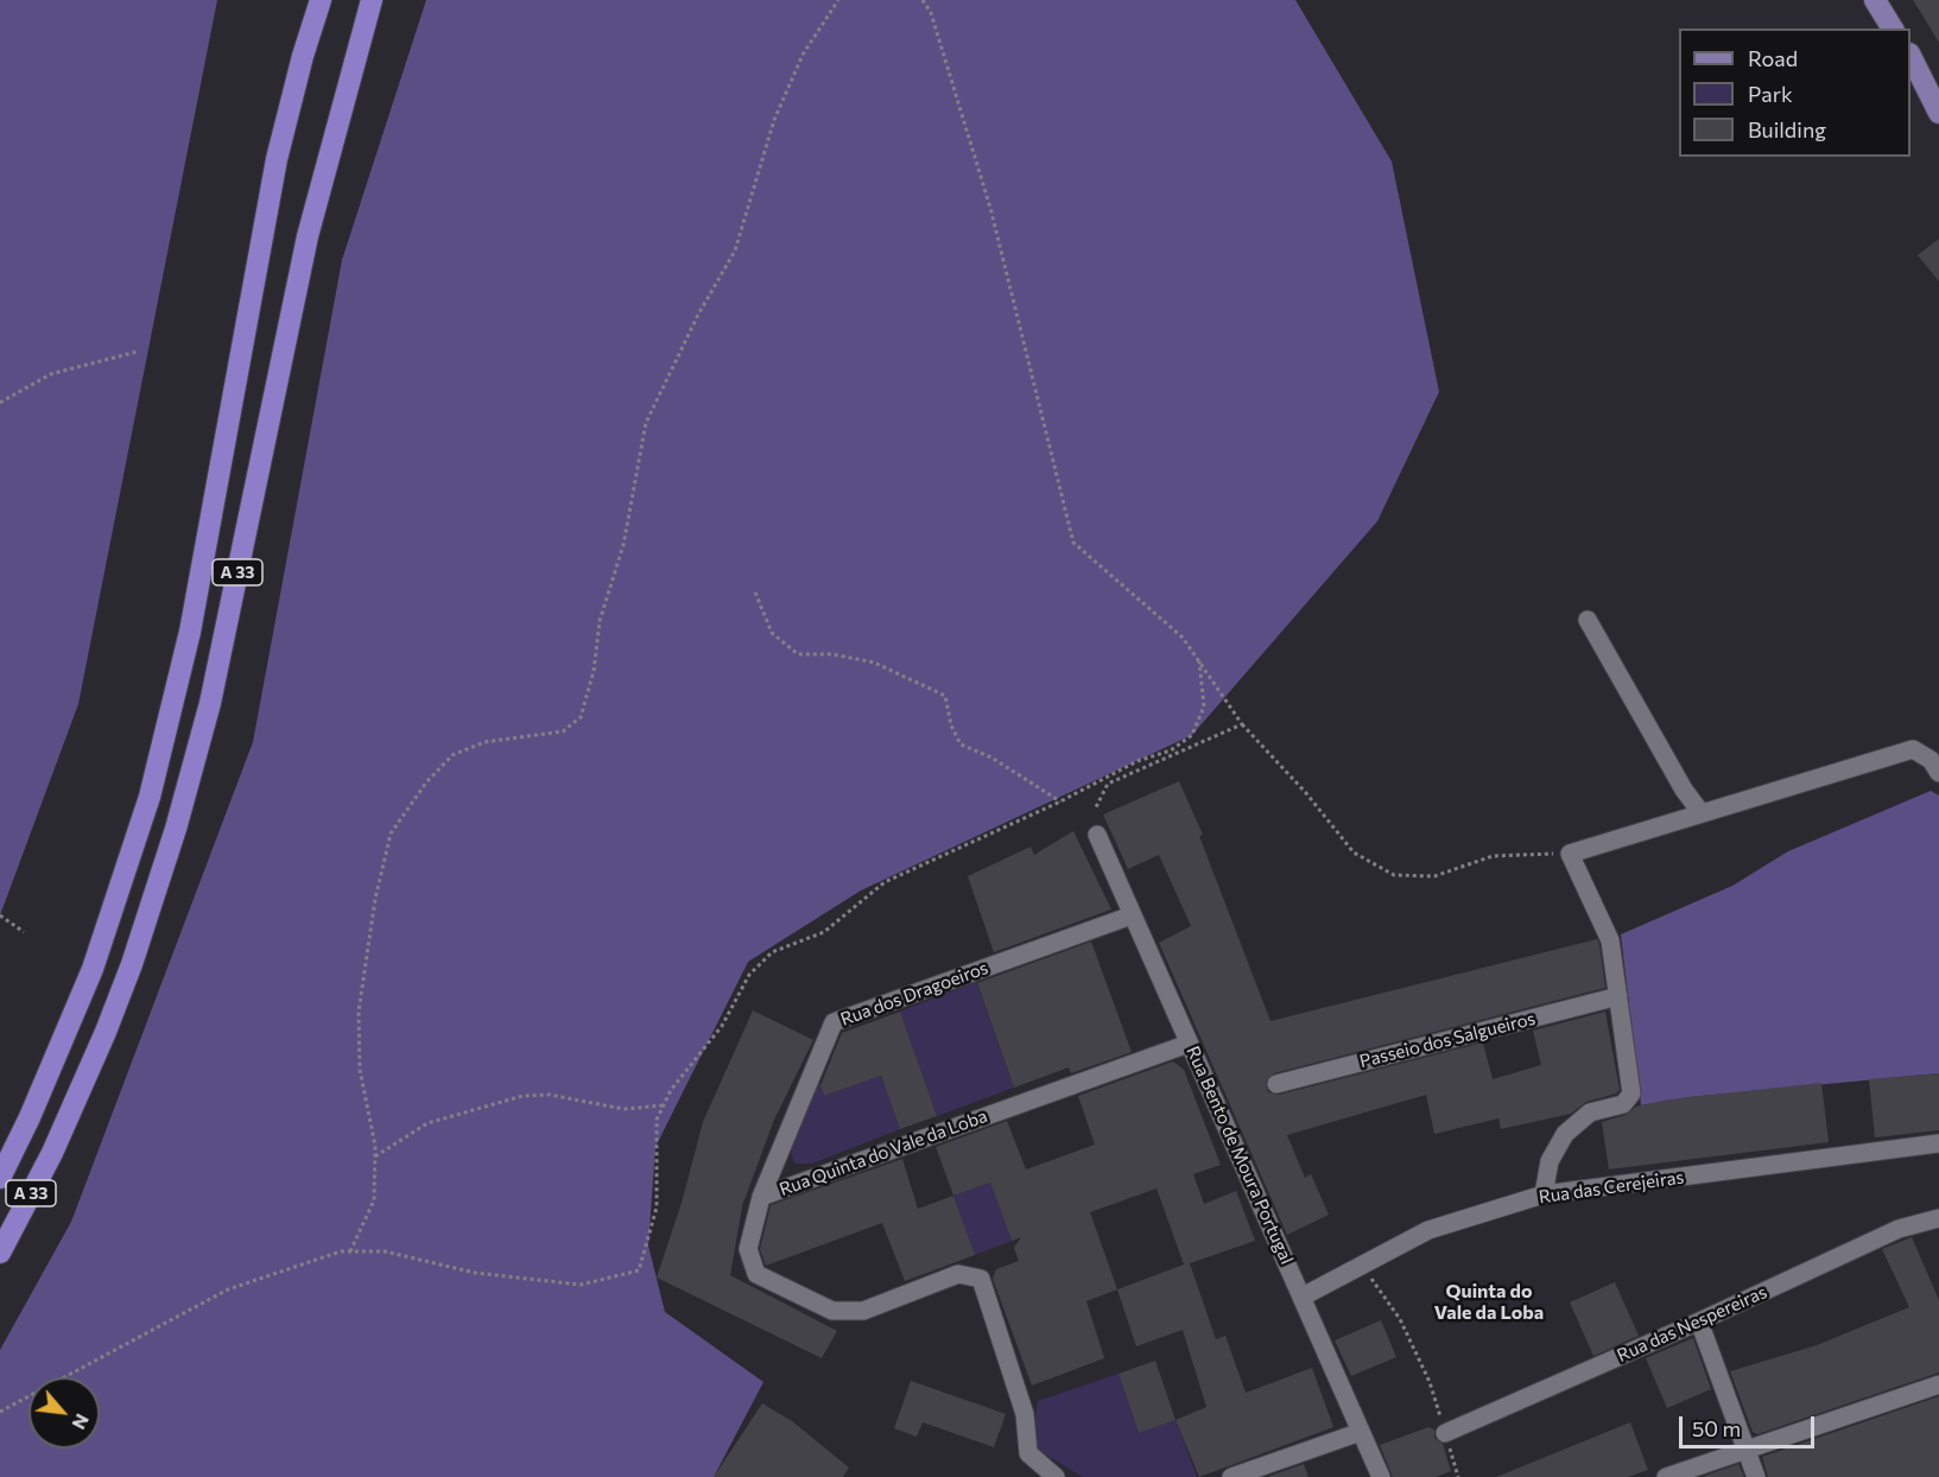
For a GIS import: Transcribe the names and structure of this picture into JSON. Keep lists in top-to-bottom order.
{
  "streets": {
    "highway": ["A 33"],
    "street": [
      "Rua dos Dragoeiros",
      "Passeio dos Salgueiros",
      "Rua Quinta do Vale da Loba",
      "Rua Bento de Moura Portugal",
      "Rua das Cerejeiras",
      "Rua das Nespereiras"
    ]
  },
  "crossings": [
    ["Rua dos Dragoeiros", "Rua Quinta do Vale da Loba"],
    ["Rua dos Dragoeiros", "Rua Bento de Moura Portugal"],
    ["Rua Quinta do Vale da Loba", "Rua Bento de Moura Portugal"],
    ["Rua Bento de Moura Portugal", "Rua das Cerejeiras"]
  ],
  "districts": ["Quinta do Vale da Loba"],
  "legend": ["Road", "Park", "Building"],
  "scale_bar": "50 m",
  "north": "bottom right"
}
